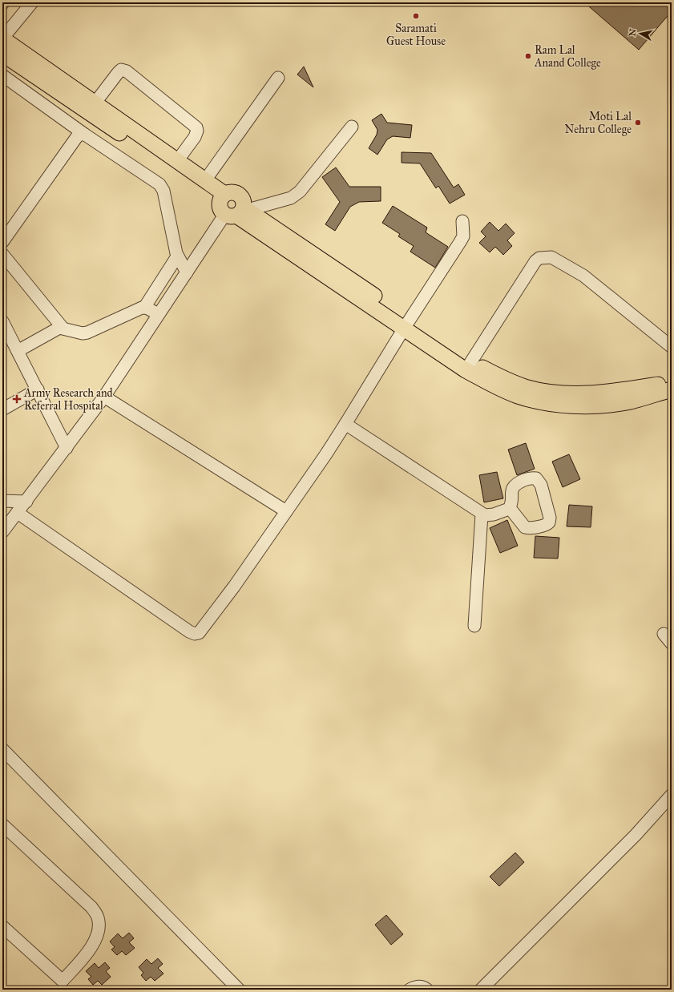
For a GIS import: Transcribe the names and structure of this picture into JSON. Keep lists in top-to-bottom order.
{
  "places": {
    "other": ["Saramati Guest House", "Ram Lal Anand College", "Moti Lal Nehru College"],
    "health": ["Army Research and Referral Hospital"]
  },
  "north": "left"
}
